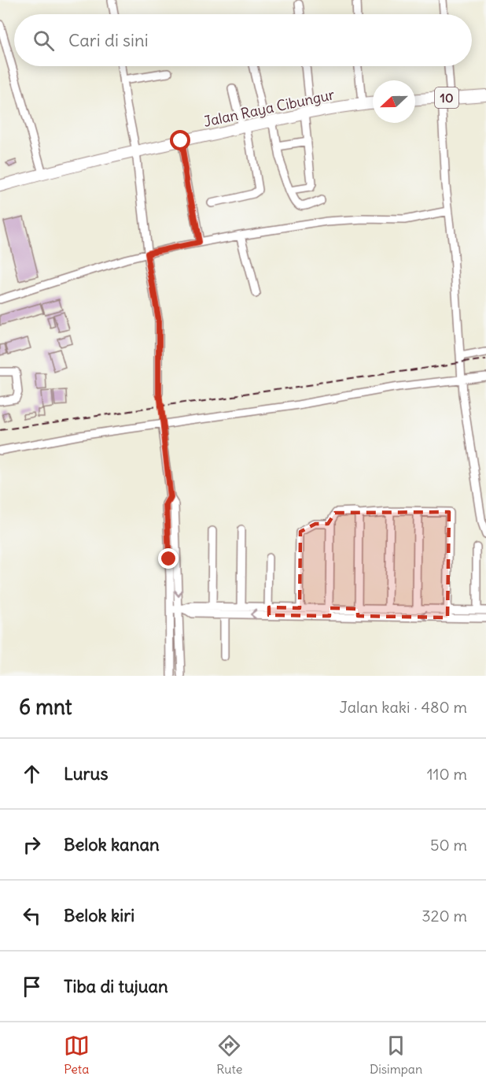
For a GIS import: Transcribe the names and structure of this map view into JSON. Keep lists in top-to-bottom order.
{
  "streets": {
    "highway": ["10", "Jalan Raya Cibungur"]
  },
  "north": "left",
  "page": {
    "search": "Cari di sini",
    "heading": ["6 mnt", "Jalan kaki · 480 m"],
    "list": [
      ["Lurus", "110 m"],
      ["Belok kanan", "50 m"],
      ["Belok kiri", "320 m"],
      "Tiba di tujuan"
    ],
    "nav": ["Peta", "Rute", "Disimpan"]
  }
}
